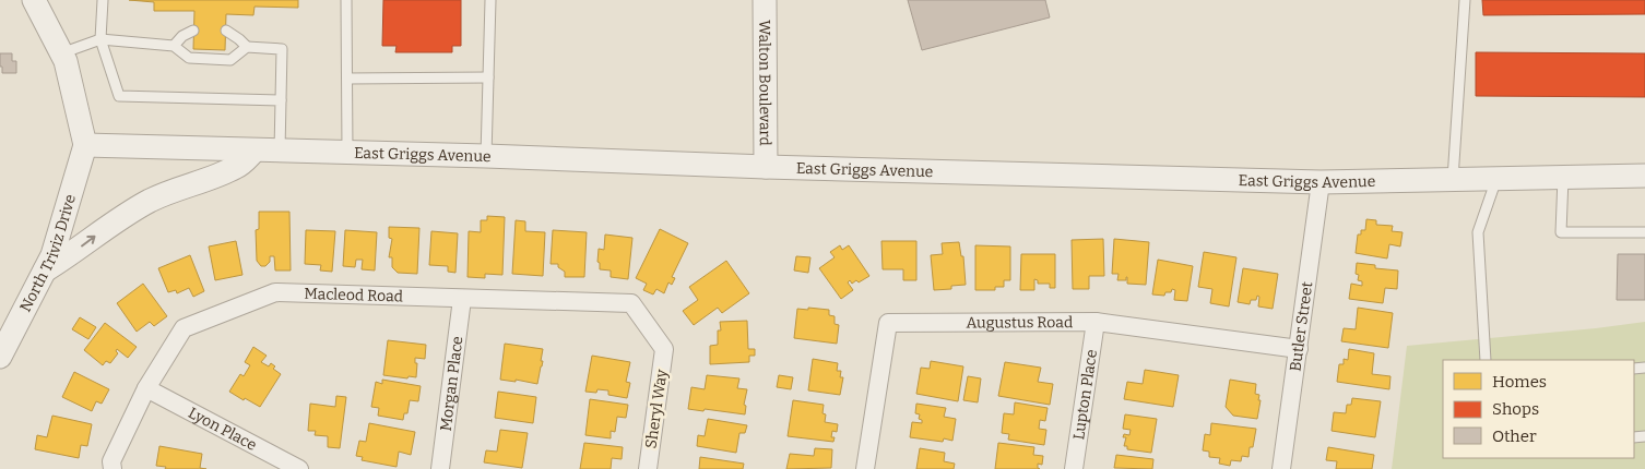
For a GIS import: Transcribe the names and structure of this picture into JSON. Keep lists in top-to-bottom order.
{
  "streets": {
    "street": [
      "Walton Boulevard",
      "East Griggs Avenue",
      "North Triviz Drive",
      "Macleod Road",
      "Augustus Road",
      "Butler Street",
      "Morgan Place",
      "Lupton Place",
      "Sheryl Way",
      "Lyon Place"
    ]
  },
  "crossings": [
    ["Walton Boulevard", "East Griggs Avenue"],
    ["East Griggs Avenue", "North Triviz Drive"],
    ["East Griggs Avenue", "Butler Street"],
    ["Macleod Road", "Morgan Place"],
    ["Macleod Road", "Sheryl Way"],
    ["Macleod Road", "Lyon Place"],
    ["Augustus Road", "Butler Street"],
    ["Augustus Road", "Lupton Place"]
  ],
  "legend": ["Homes", "Shops", "Other"]
}
